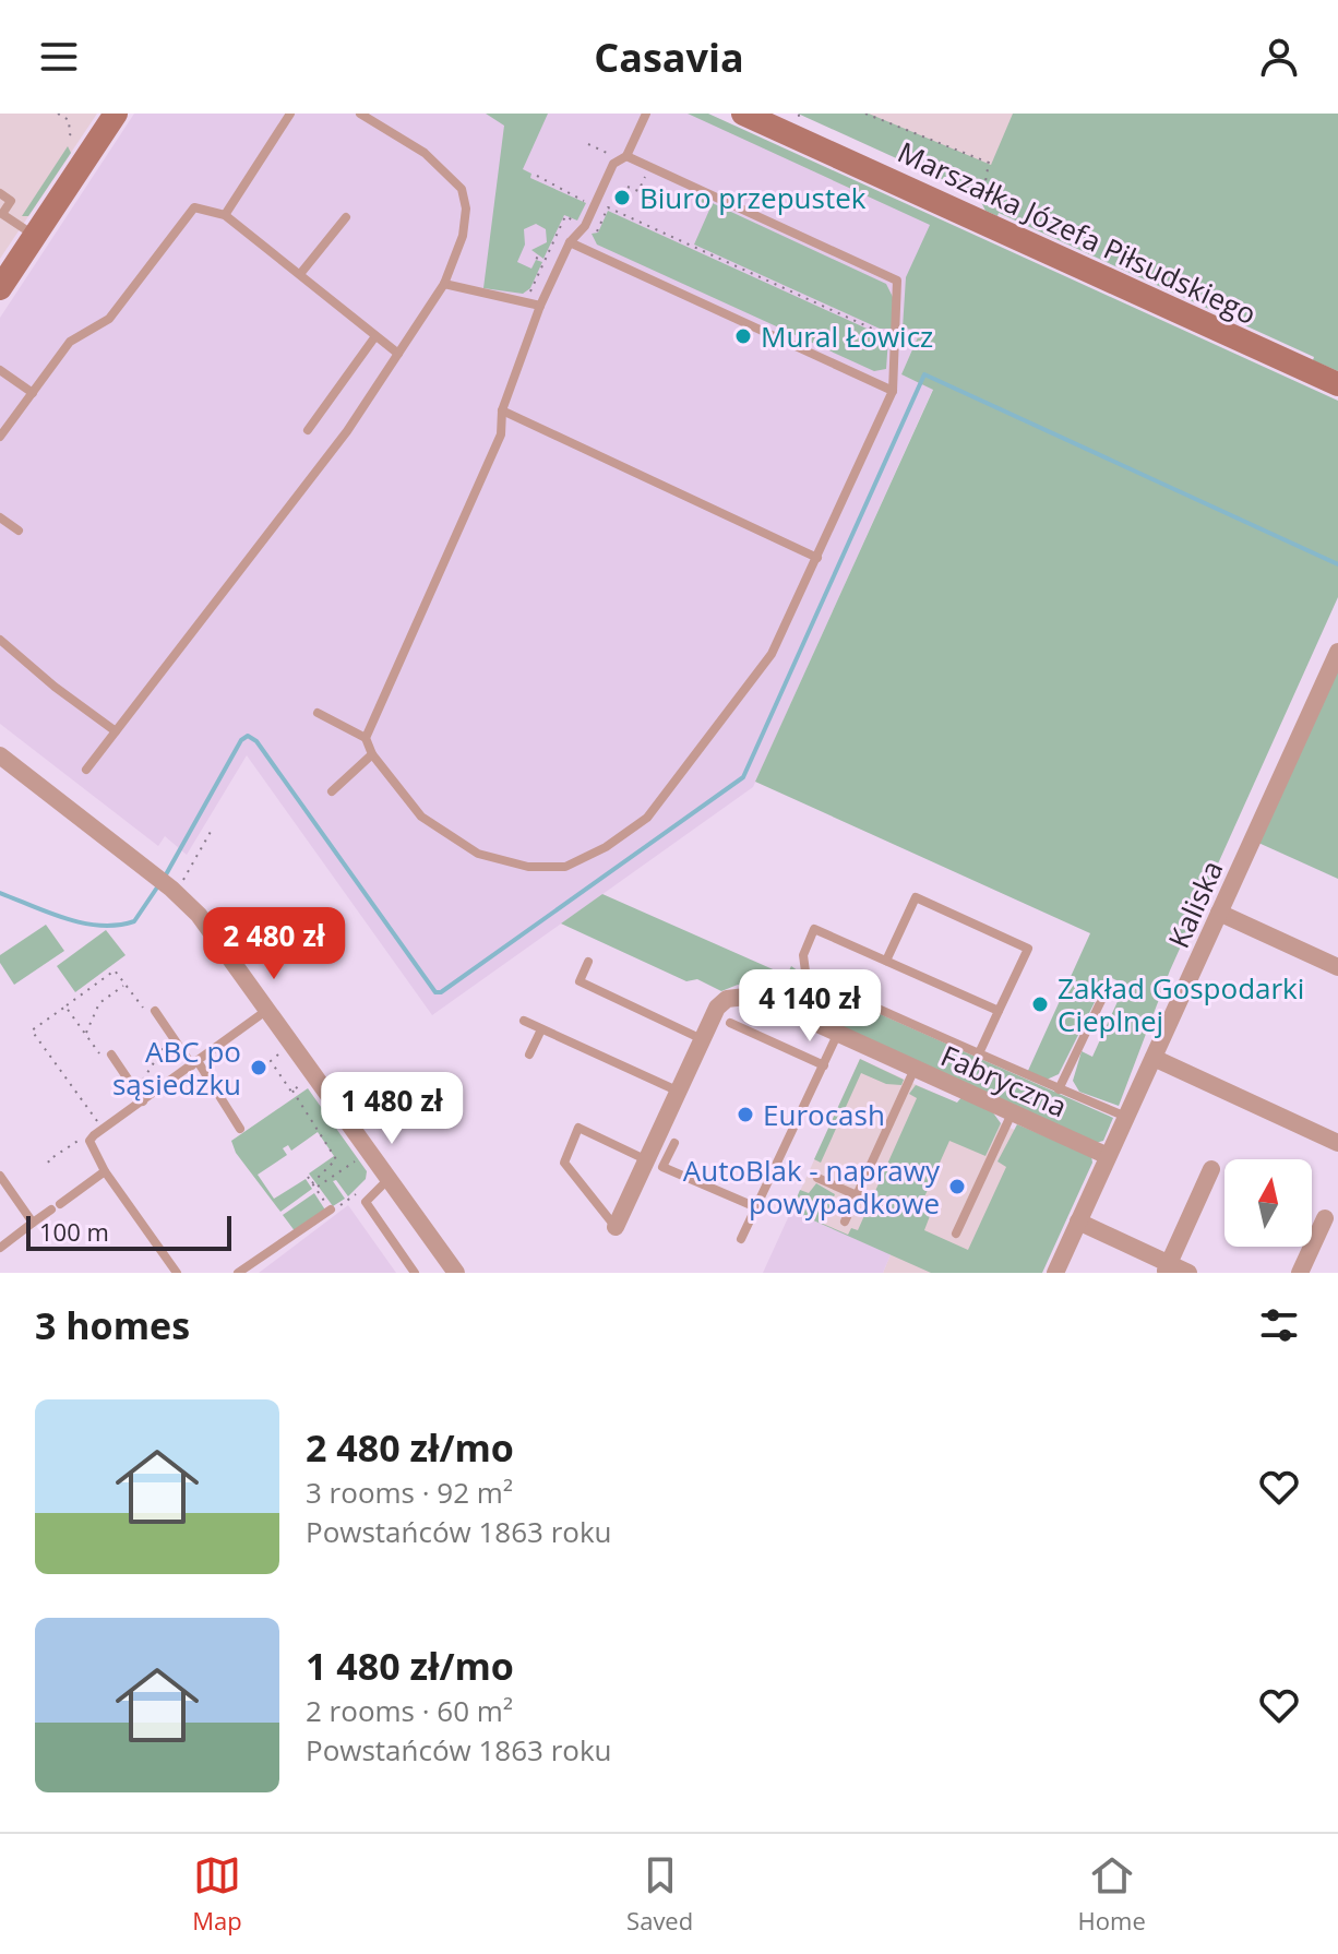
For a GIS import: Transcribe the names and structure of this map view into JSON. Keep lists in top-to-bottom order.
{
  "streets": {
    "street": ["Marszałka Józefa Piłsudskiego", "Kaliska", "Fabryczna"]
  },
  "crossings": [
    ["Kaliska", "Fabryczna"]
  ],
  "places": [
    "Biuro przepustek",
    "Mural Łowicz",
    "Zakład Gospodarki Cieplnej",
    "ABC po sąsiedzku",
    "Eurocash",
    "AutoBlak - naprawy powypadkowe"
  ],
  "scale_bar": "100 m",
  "north": "top",
  "page": {
    "header": "Casavia",
    "price": ["2 480 zł", "4 140 zł", "1 480 zł"],
    "scale": "100 m",
    "heading": "3 homes",
    "list": [
      {
        "name": "2 480 zł/mo",
        "note": "3 rooms · 92 m² · Powstańców 1863 roku"
      },
      {
        "name": "1 480 zł/mo",
        "note": "2 rooms · 60 m² · Powstańców 1863 roku"
      }
    ],
    "tabs": ["Map", "Saved", "Home"]
  }
}
